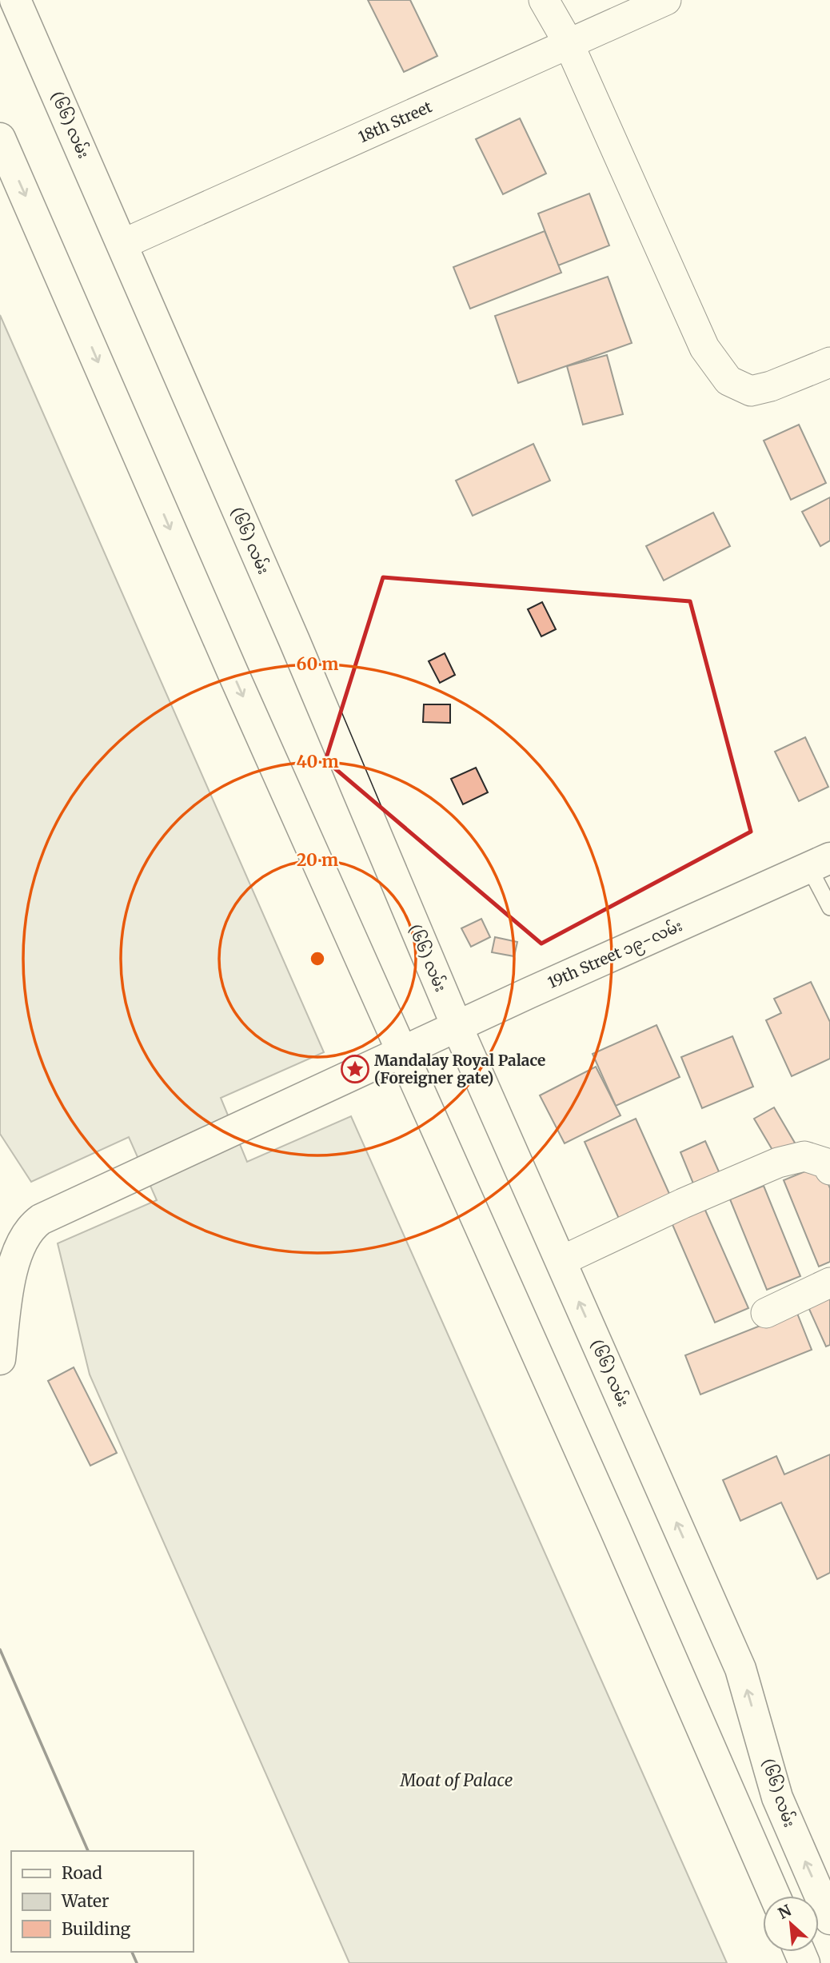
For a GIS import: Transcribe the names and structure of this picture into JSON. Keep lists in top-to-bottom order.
{
  "streets": {
    "main road": ["(၆၆) လမ်း", "19th Street ၁၉−လမ်း"],
    "street": ["18th Street"]
  },
  "crossings": [
    ["18th Street", "(၆၆) လမ်း"],
    ["(၆၆) လမ်း", "19th Street ၁၉−လမ်း"]
  ],
  "water": ["Moat of Palace"],
  "places": {
    "place": ["Mandalay Royal Palace (Foreigner gate)"]
  },
  "legend": ["Road", "Water", "Building"],
  "north": "top left",
  "rings": ["60 m", "40 m", "20 m"]
}
